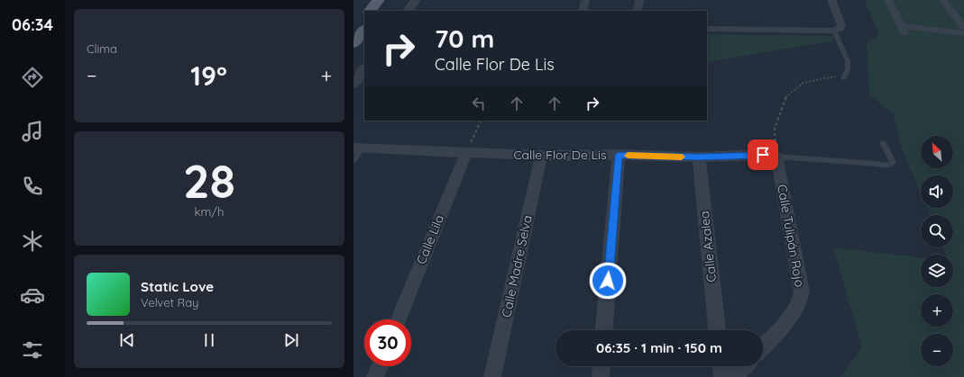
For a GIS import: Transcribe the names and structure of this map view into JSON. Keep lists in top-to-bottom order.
{
  "streets": {
    "street": [
      "Calle Flor De Lis",
      "Calle Tulipán Rojo",
      "Calle Lila",
      "Calle Azalea",
      "Calle Madre Selva"
    ]
  },
  "crossings": [
    ["Calle Flor De Lis", "Calle Tulipán Rojo"],
    ["Calle Flor De Lis", "Calle Lila"],
    ["Calle Flor De Lis", "Calle Azalea"],
    ["Calle Flor De Lis", "Calle Madre Selva"]
  ],
  "north": "top left",
  "page": {
    "tabs": "06:34",
    "tile": [
      "Clima",
      ["28", "km/h"]
    ],
    "turn": ["70 m", "Calle Flor De Lis"],
    "heat": ["−", "19°", "+"],
    "map_buttons": ["+", "−"],
    "song": ["Static Love", "Velvet Ray"],
    "limit": "30",
    "trip": "06:35 · 1 min · 150 m"
  }
}
